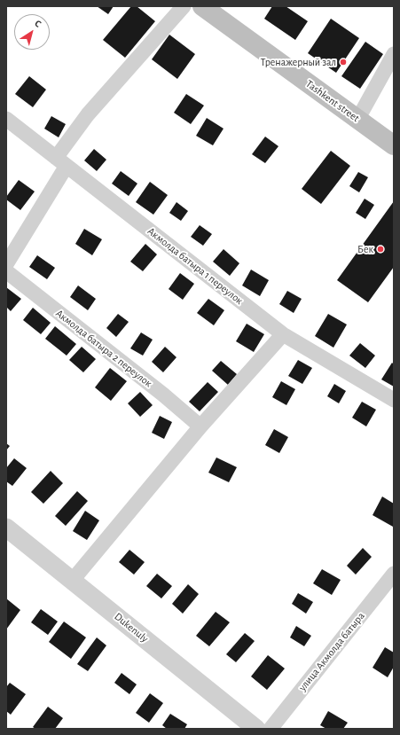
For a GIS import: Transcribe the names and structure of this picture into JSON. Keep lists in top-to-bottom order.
{
  "streets": {
    "main road": ["Tashkent street"],
    "street": [
      "Акмолда батыра 1 переулок",
      "Акмолда батыра 2 переулок",
      "Dukenuly",
      "улица Акмолда батыра"
    ]
  },
  "places": ["Тренажерный зал", "Бек"],
  "north": "top right"
}
